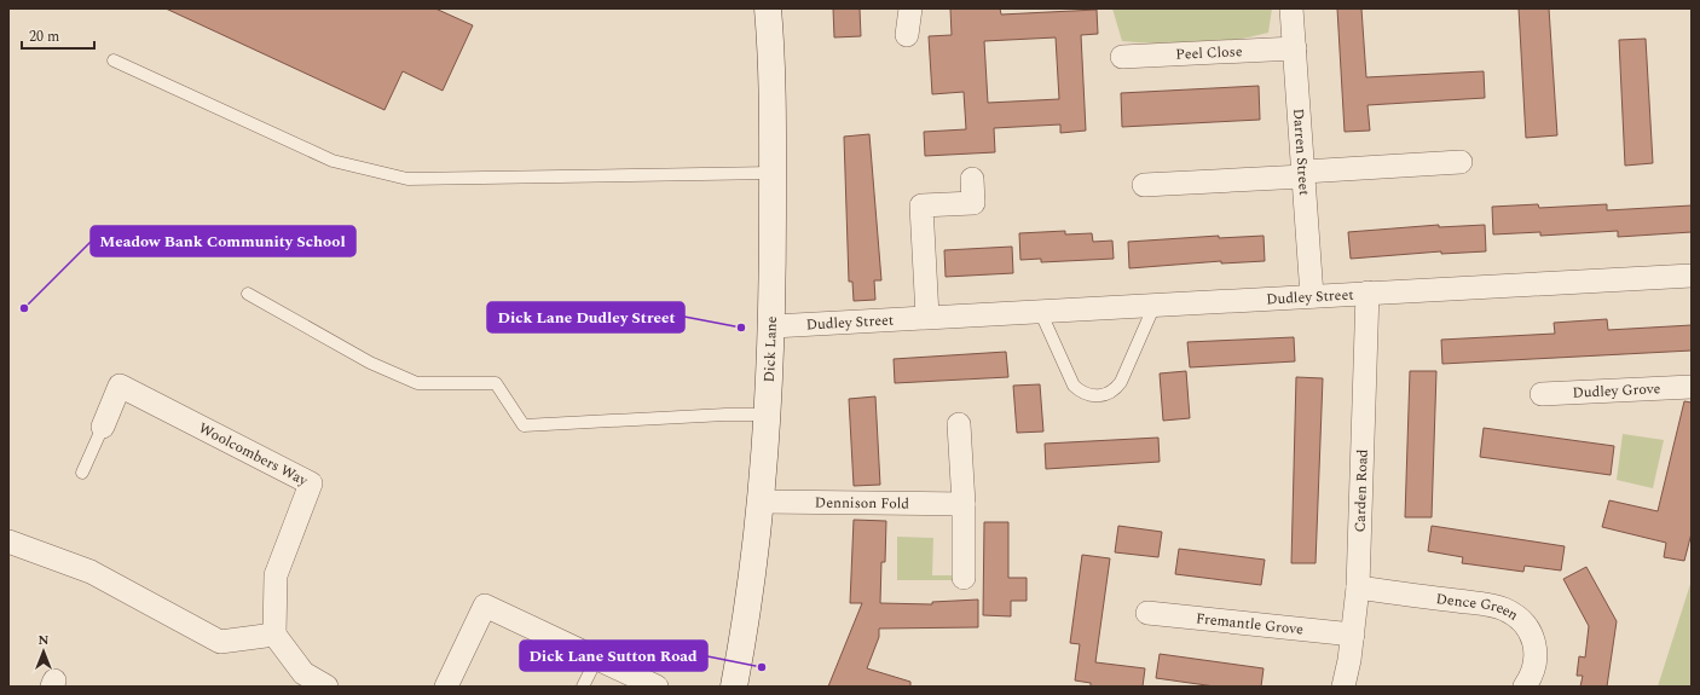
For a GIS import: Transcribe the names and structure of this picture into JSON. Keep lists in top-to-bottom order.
{
  "streets": {
    "street": [
      "Peel Close",
      "Darren Street",
      "Dudley Street",
      "Dick Lane",
      "Dudley Grove",
      "Woolcombers Way",
      "Carden Road",
      "Dennison Fold",
      "Dence Green",
      "Fremantle Grove"
    ]
  },
  "crossings": [
    ["Peel Close", "Darren Street"],
    ["Darren Street", "Dudley Street"],
    ["Dudley Street", "Dick Lane"],
    ["Dudley Street", "Carden Road"],
    ["Dick Lane", "Dennison Fold"],
    ["Carden Road", "Dence Green"],
    ["Carden Road", "Fremantle Grove"]
  ],
  "places": ["Meadow Bank Community School", "Dick Lane Dudley Street", "Dick Lane Sutton Road"],
  "scale_bar": "20 m",
  "north": "top"
}
